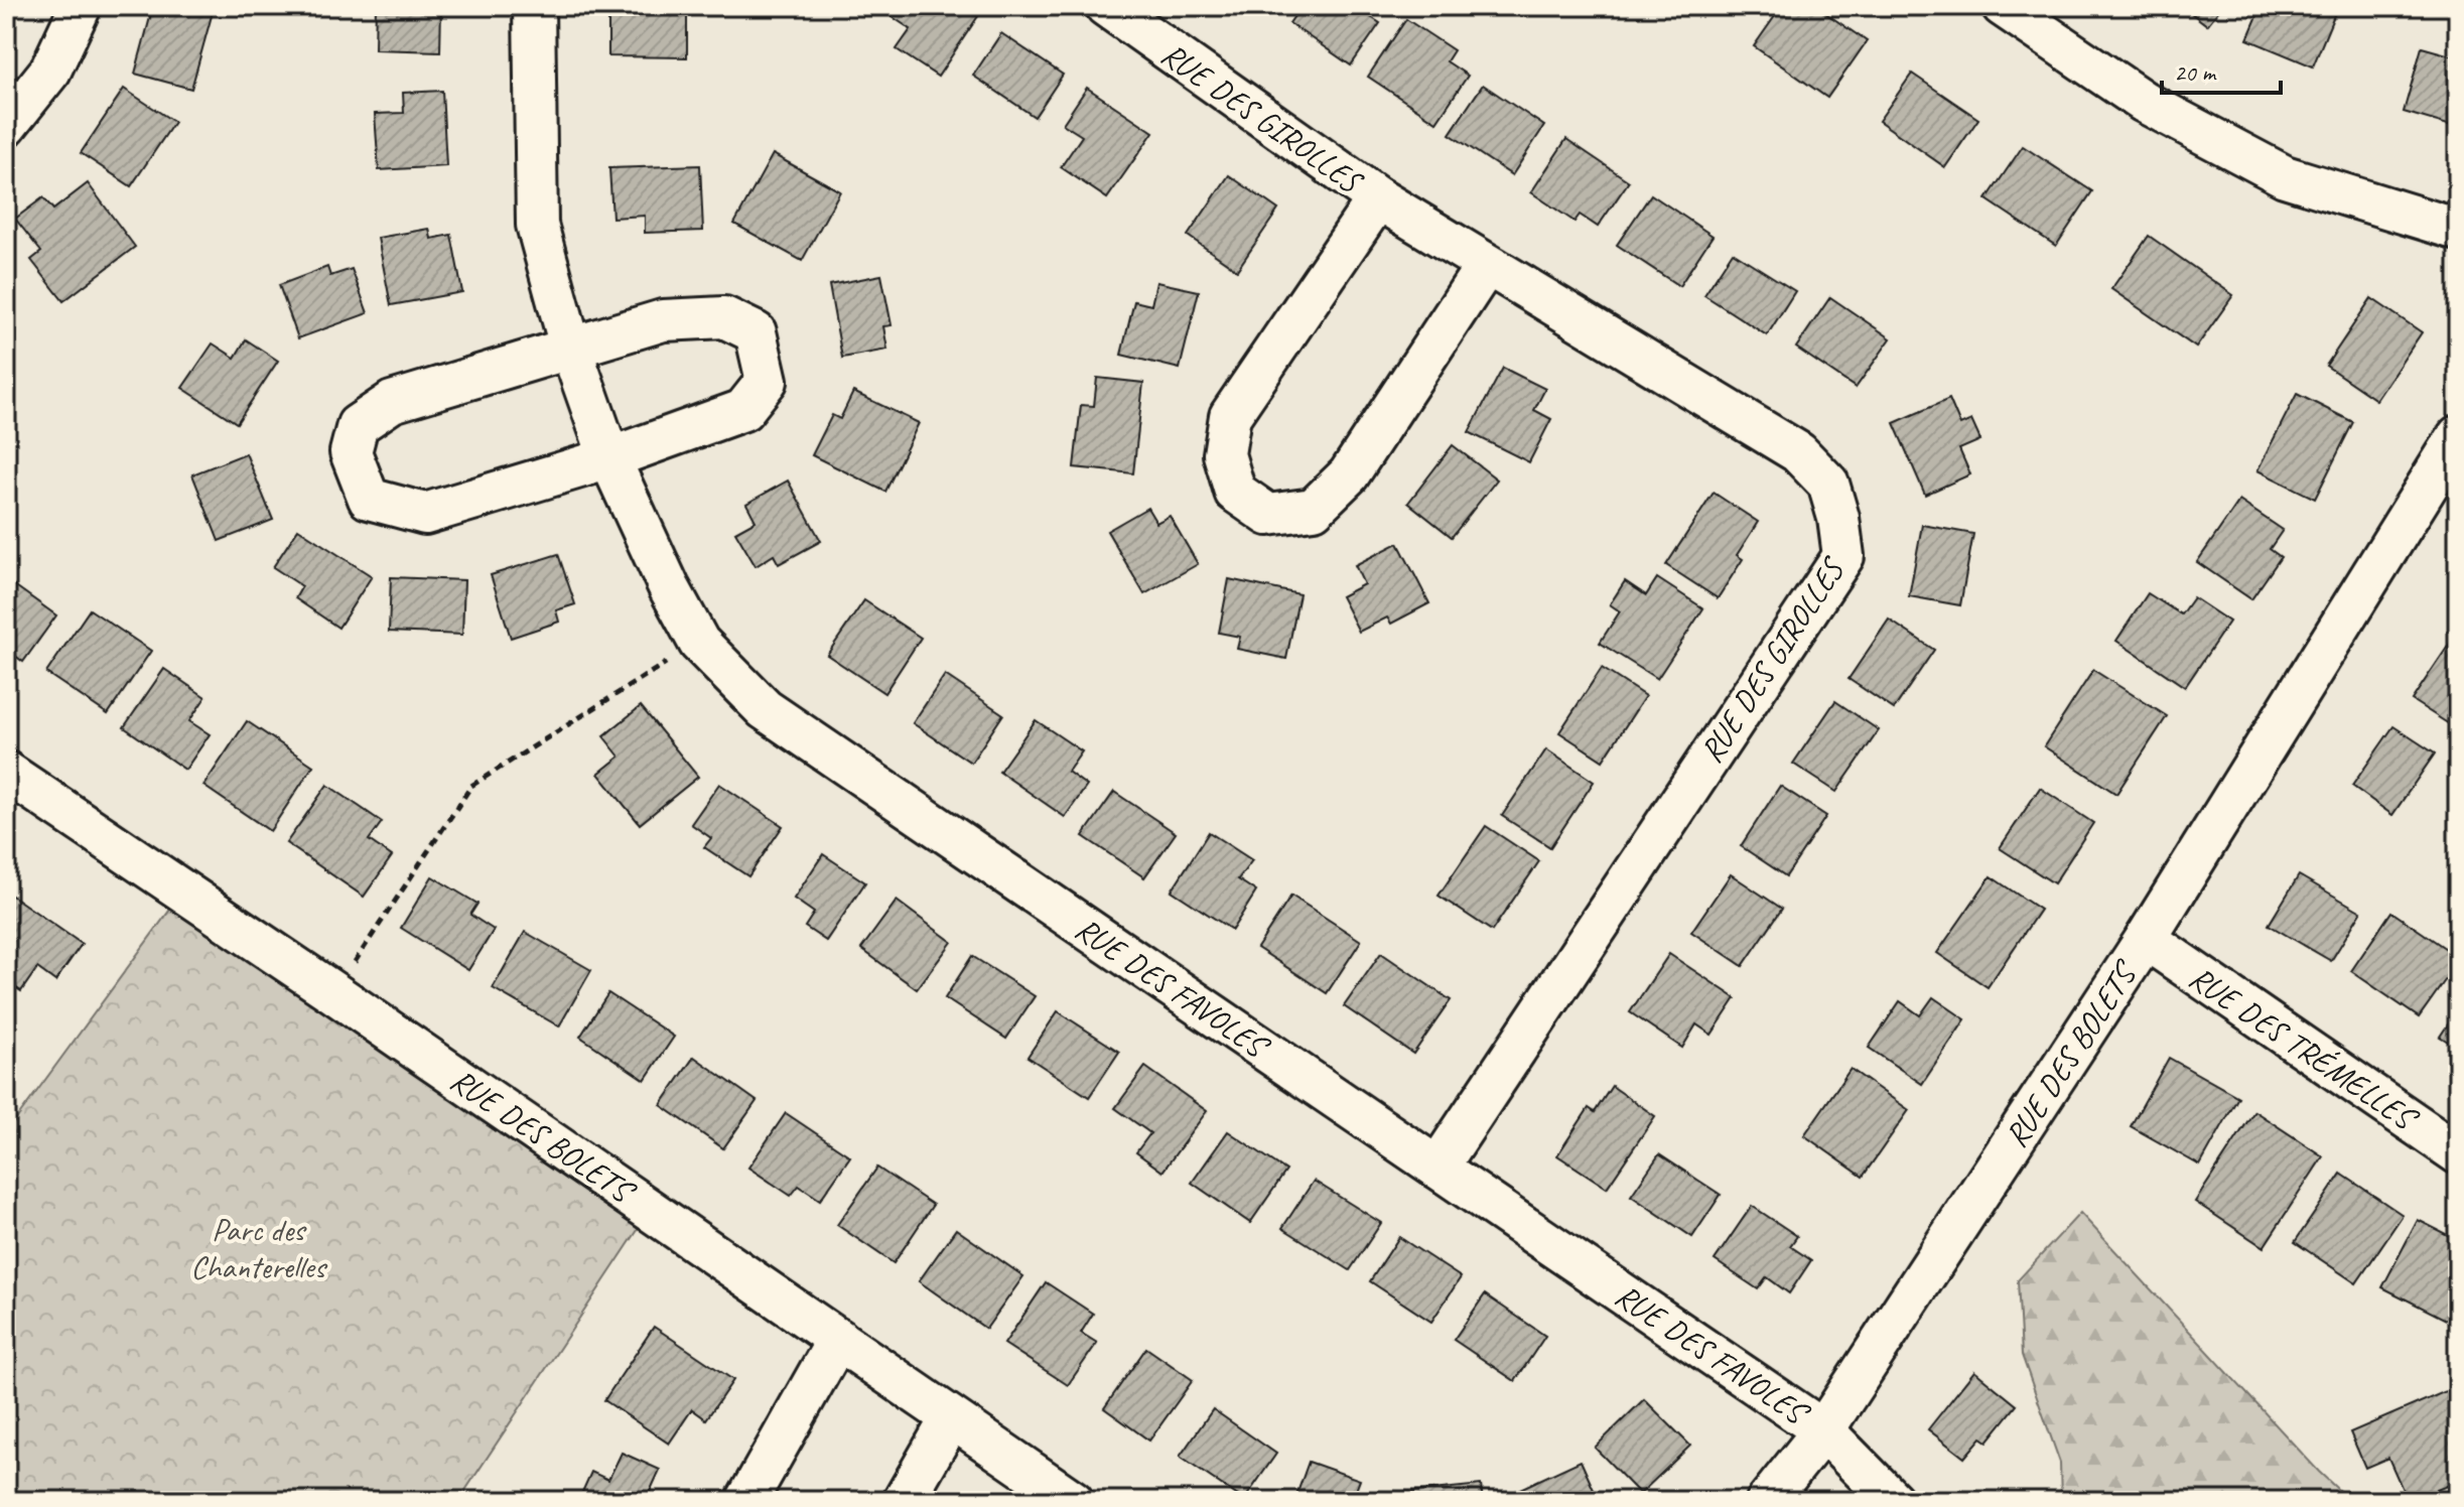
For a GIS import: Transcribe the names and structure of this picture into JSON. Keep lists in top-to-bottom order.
{
  "streets": {
    "street": [
      "RUE DES GIROLLES",
      "RUE DES FAVOLES",
      "RUE DES TRÉMELLES",
      "RUE DES BOLETS"
    ]
  },
  "crossings": [
    ["RUE DES GIROLLES", "RUE DES FAVOLES"],
    ["RUE DES FAVOLES", "RUE DES BOLETS"],
    ["RUE DES TRÉMELLES", "RUE DES BOLETS"]
  ],
  "parks": ["Parc des Chanterelles"],
  "scale_bar": "20 m"
}
